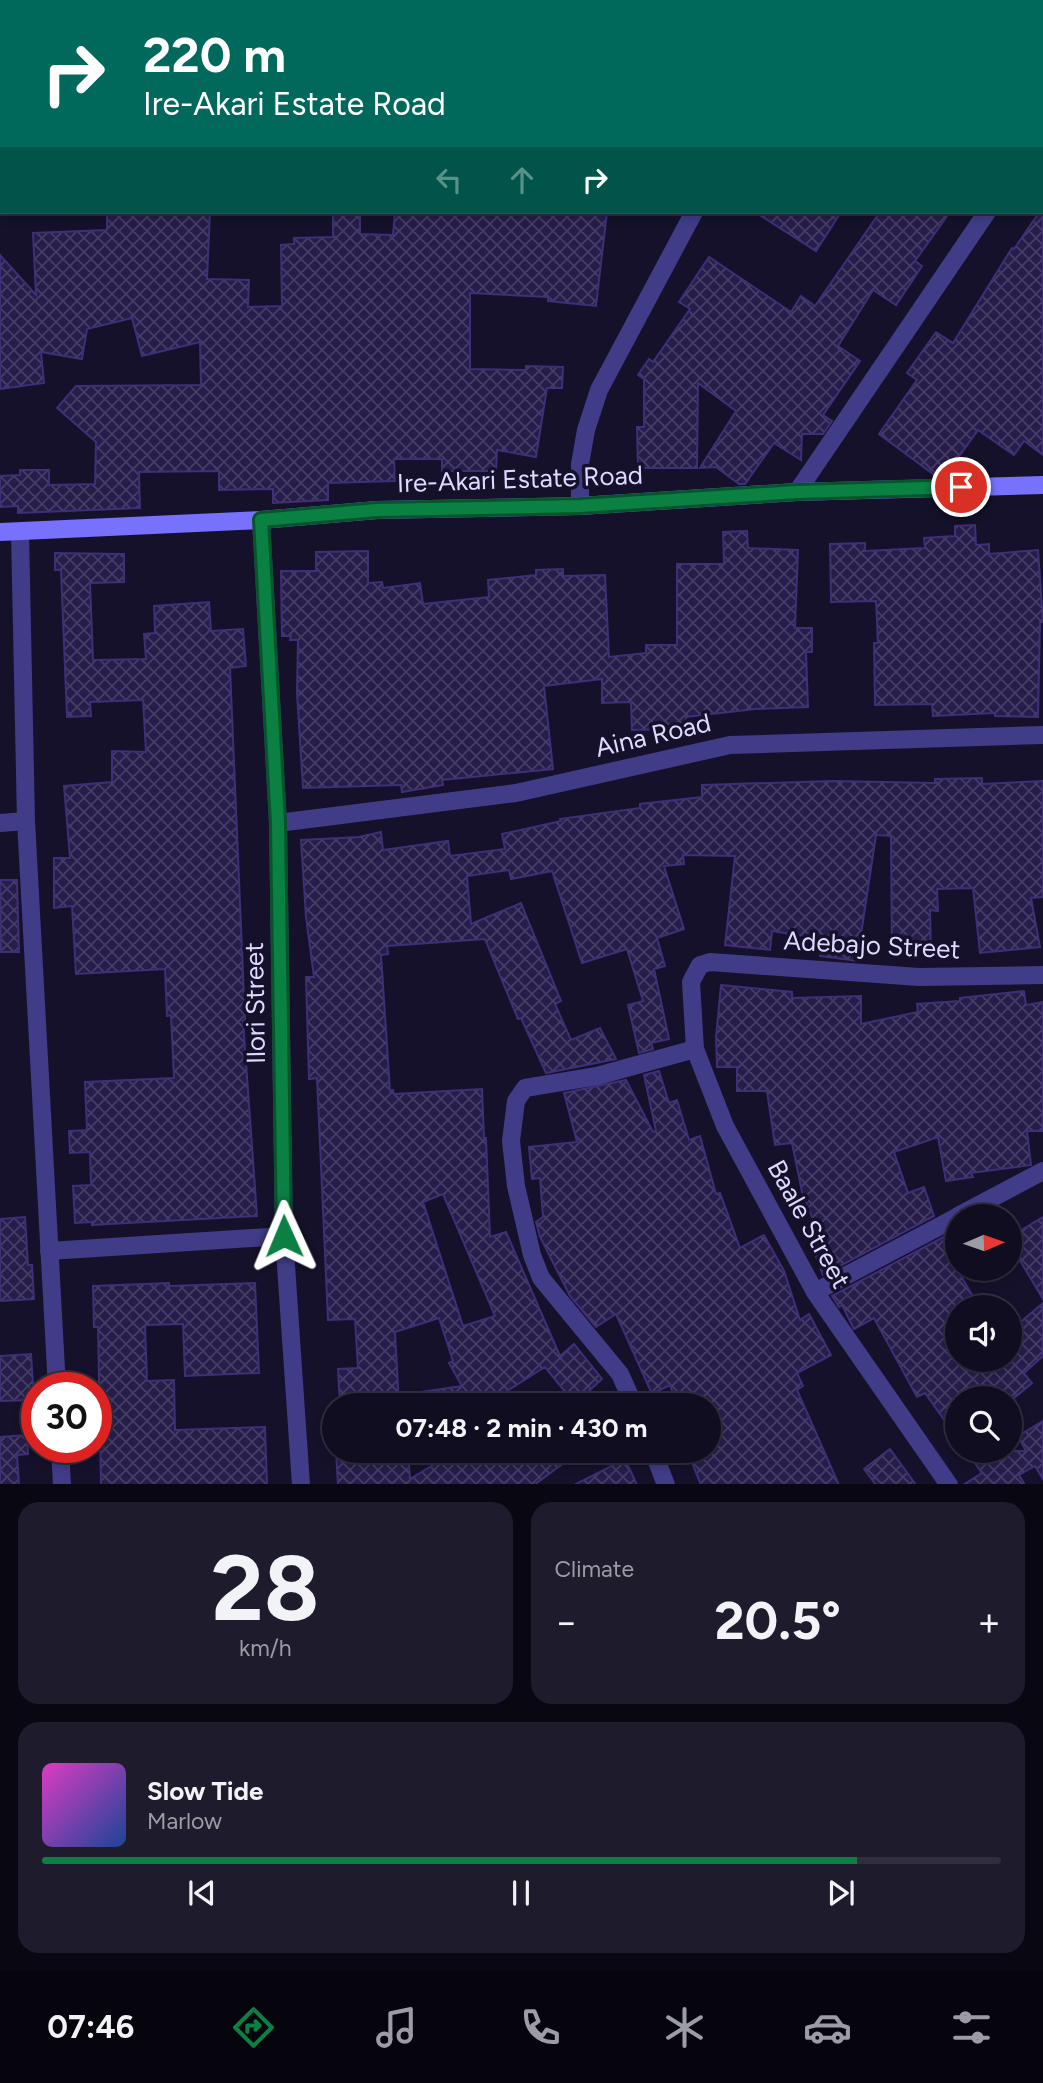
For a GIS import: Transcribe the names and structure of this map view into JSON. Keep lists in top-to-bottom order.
{
  "streets": {
    "street": [
      "Ire-Akari Estate Road",
      "Aina Road",
      "Adebajo Street",
      "Ilori Street",
      "Baale Street"
    ]
  },
  "crossings": [
    ["Ire-Akari Estate Road", "Ilori Street"],
    ["Aina Road", "Ilori Street"],
    ["Adebajo Street", "Baale Street"]
  ],
  "north": "right",
  "page": {
    "turn": ["220 m", "Ire-Akari Estate Road"],
    "limit": "30",
    "trip": "07:48 · 2 min · 430 m",
    "tile": [
      ["28", "km/h"],
      "Climate"
    ],
    "heat": ["−", "20.5°", "+"],
    "song": ["Slow Tide", "Marlow"],
    "tabs": "07:46"
  }
}
